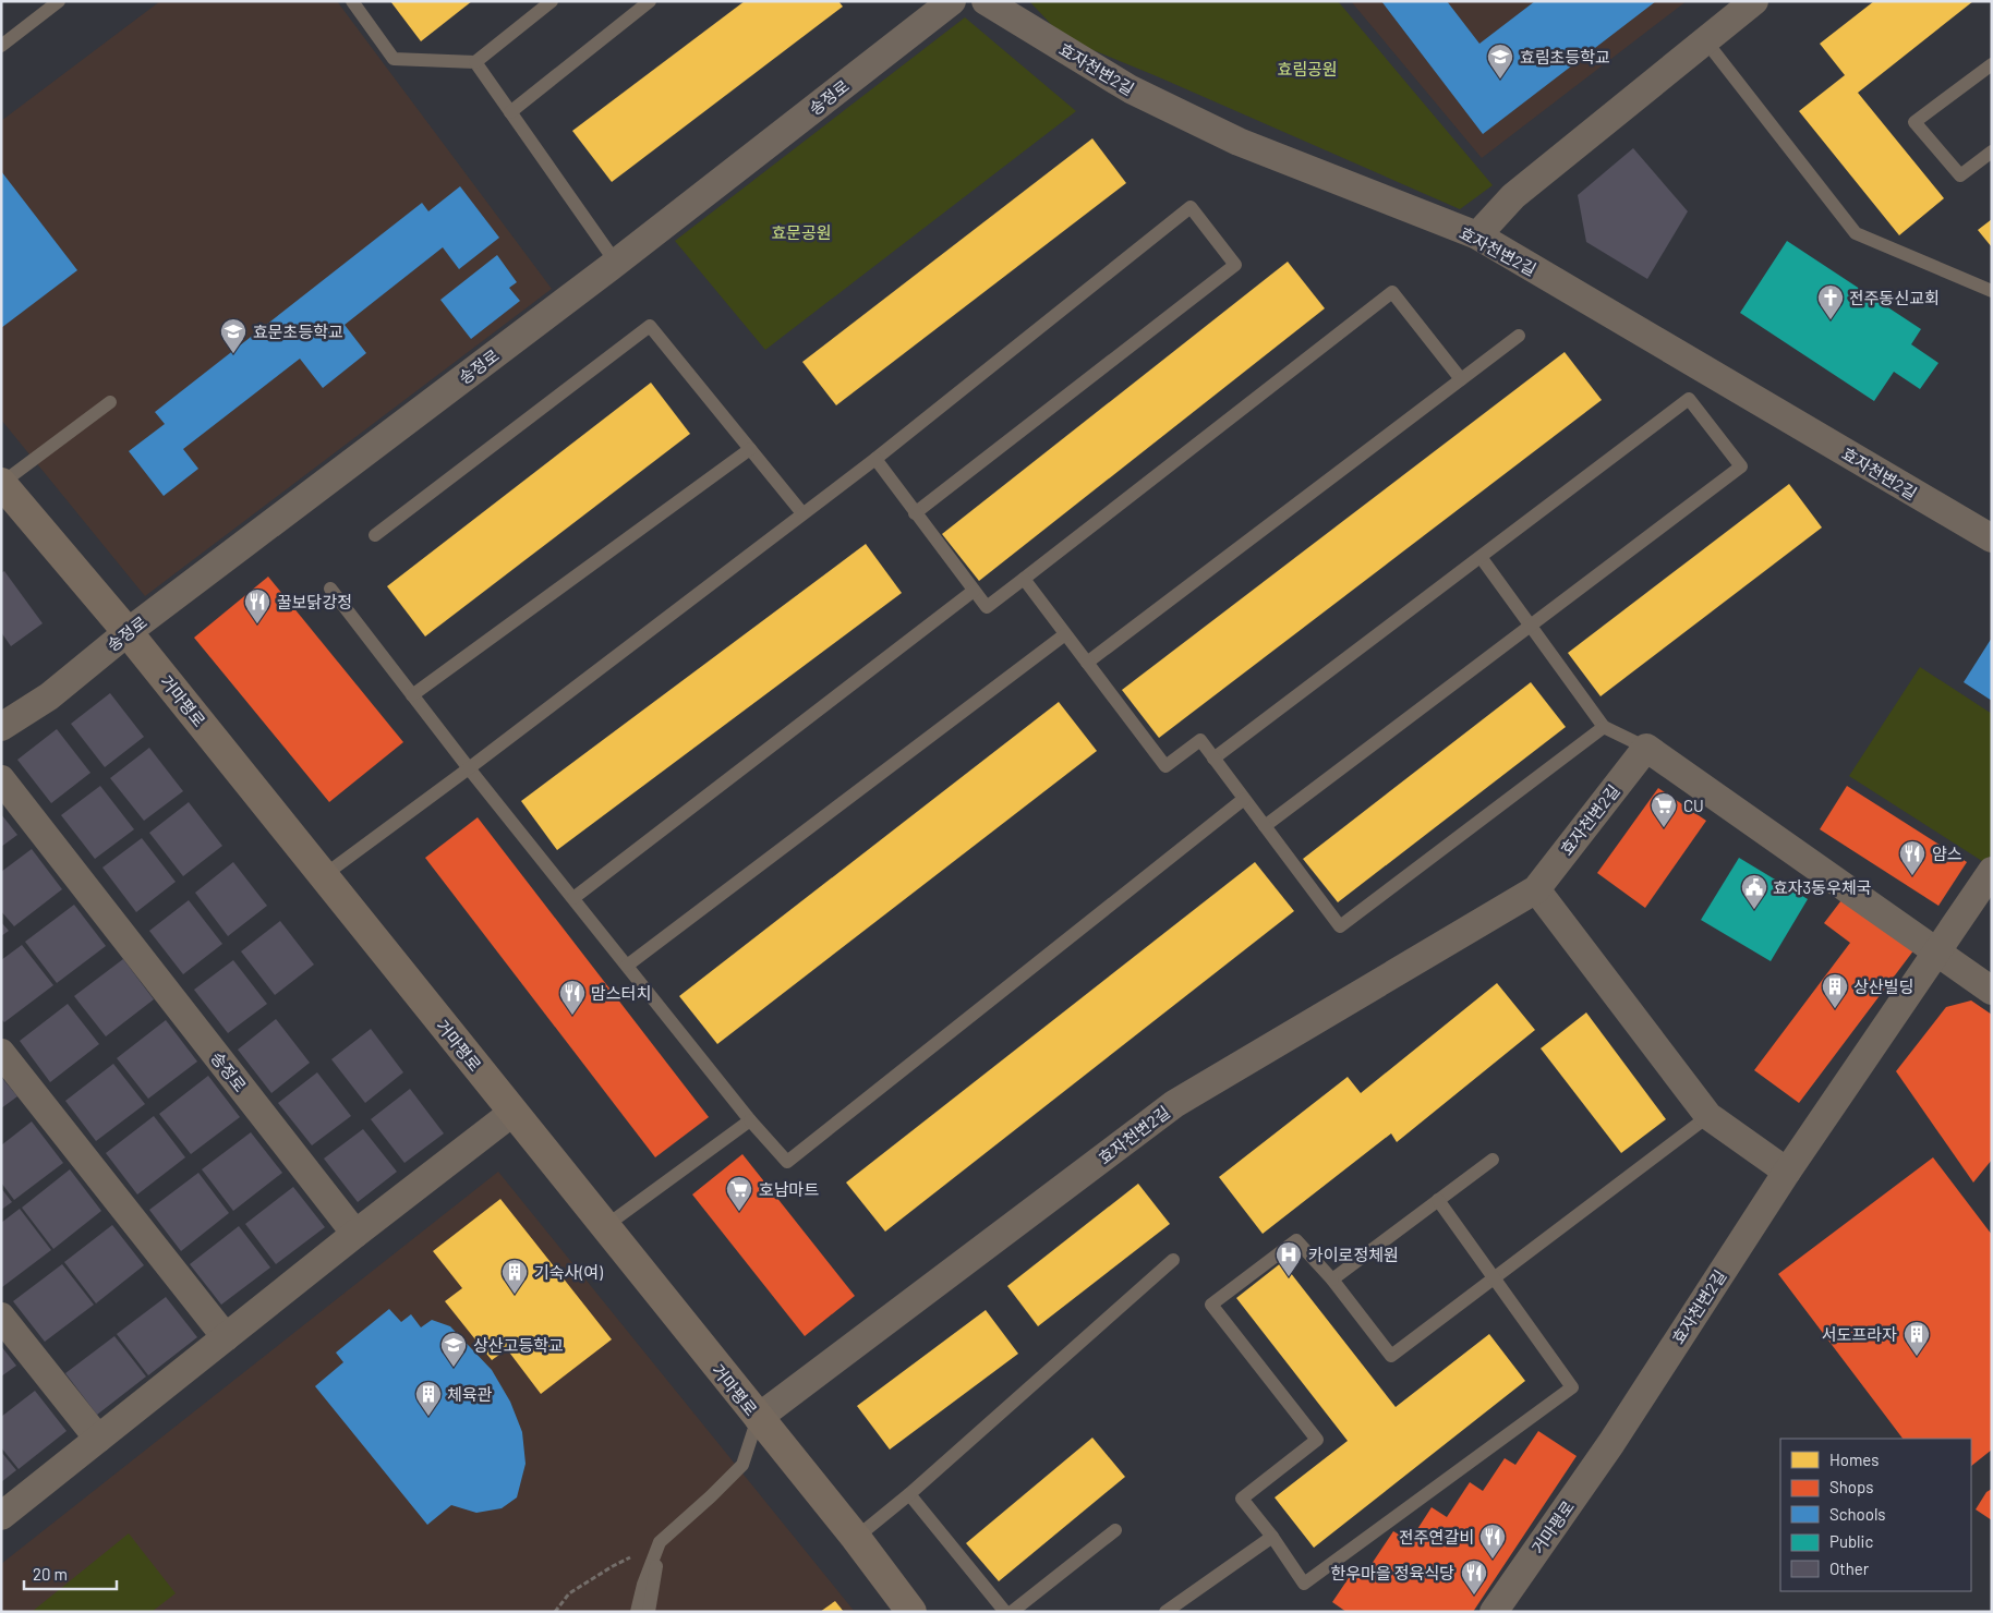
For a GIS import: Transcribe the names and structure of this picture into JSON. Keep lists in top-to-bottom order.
{
  "streets": {
    "street": ["효자천변2길", "송정로", "거마평로"]
  },
  "crossings": [
    ["효자천변2길", "거마평로"],
    ["송정로", "거마평로"]
  ],
  "parks": ["효림공원", "효문공원"],
  "places": {
    "school or university": ["효림초등학교", "효문초등학교", "상산고등학교"],
    "church": ["전주동신교회"],
    "restaurant": [
      "꿀보닭강정",
      "얌스",
      "맘스터치",
      "전주연갈비",
      "한우마을 정육식당"
    ],
    "supermarket": ["CU", "호남마트"],
    "public building": ["효자3동우체국"],
    "building": [
      "상산빌딩",
      "기숙사(여)",
      "서도프라자",
      "체육관"
    ],
    "hospital": ["카이로정체원"]
  },
  "legend": [
    "Homes",
    "Shops",
    "Schools",
    "Public",
    "Other"
  ],
  "scale_bar": "20 m"
}
